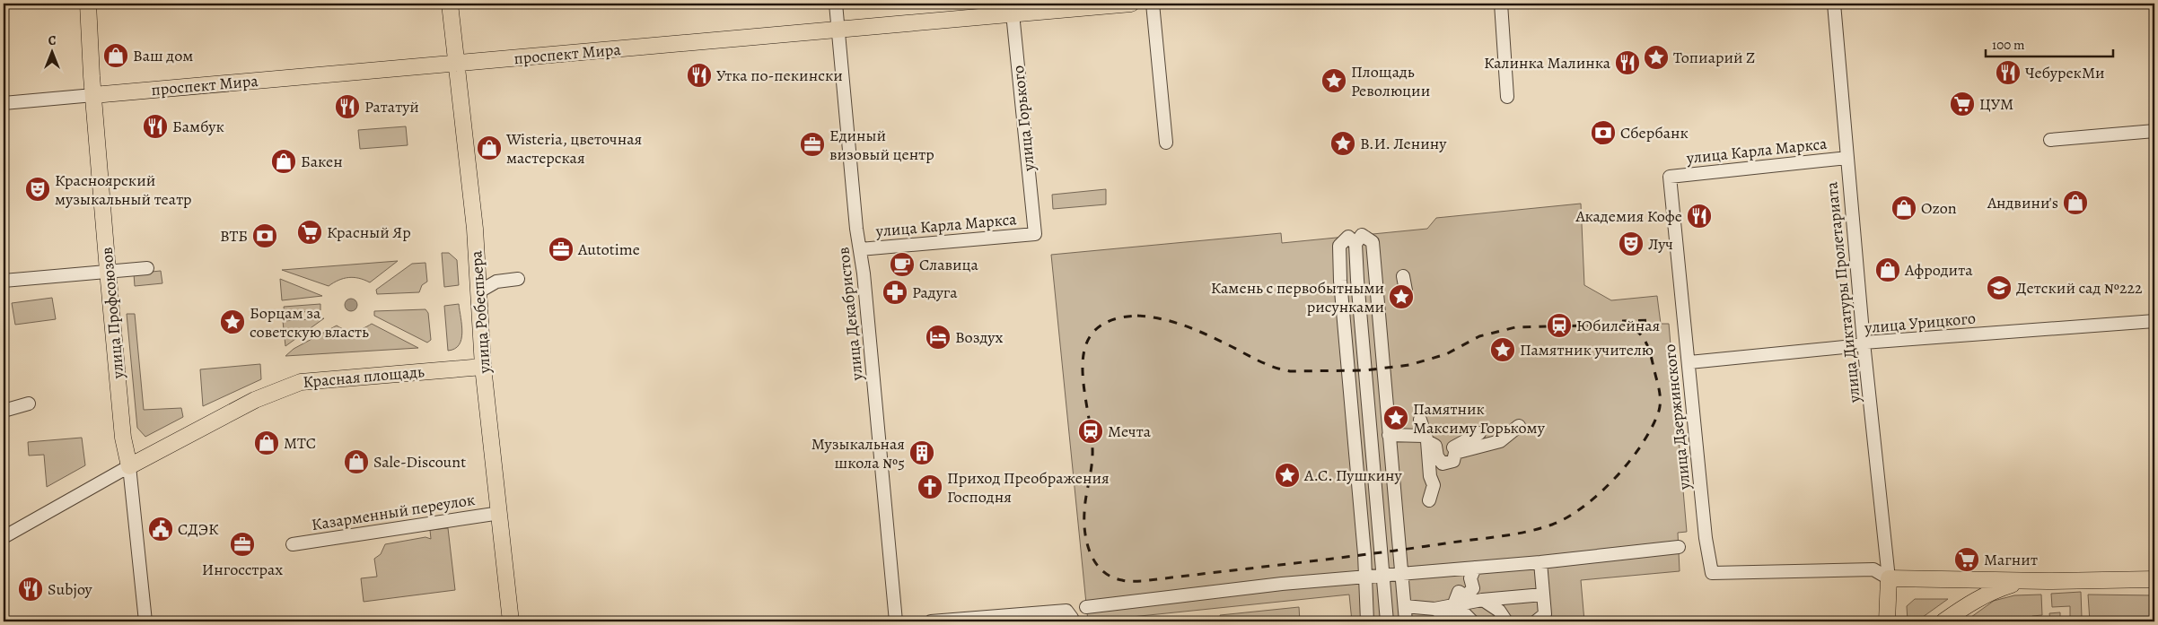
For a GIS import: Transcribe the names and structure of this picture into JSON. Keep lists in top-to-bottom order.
{
  "streets": {
    "main road": [
      "проспект Мира",
      "улица Робеспьера",
      "улица Профсоюзов",
      "Красная площадь"
    ],
    "street": [
      "улица Горького",
      "улица Карла Маркса",
      "улица Диктатуры Пролетариата",
      "улица Декабристов",
      "улица Урицкого",
      "улица Дзержинского",
      "Казарменный переулок"
    ]
  },
  "crossings": [
    ["проспект Мира", "улица Горького"],
    ["проспект Мира", "улица Робеспьера"],
    ["проспект Мира", "улица Профсоюзов"],
    ["проспект Мира", "улица Декабристов"],
    ["улица Горького", "улица Карла Маркса"],
    ["улица Карла Маркса", "улица Диктатуры Пролетариата"],
    ["улица Карла Маркса", "улица Декабристов"],
    ["улица Карла Маркса", "улица Дзержинского"],
    ["улица Диктатуры Пролетариата", "улица Урицкого"],
    ["улица Диктатуры Пролетариата", "улица Дзержинского"],
    ["улица Робеспьера", "Красная площадь"],
    ["улица Робеспьера", "Казарменный переулок"],
    ["улица Профсоюзов", "Красная площадь"],
    ["улица Урицкого", "улица Дзержинского"]
  ],
  "places": {
    "shop": [
      "Ваш дом",
      "Wisteria, цветочная мастерская",
      "Бакен",
      "Андвини's",
      "Ozon",
      "Афродита",
      "МТС",
      "Sale-Discount"
    ],
    "place": [
      "Топиарий Z",
      "Площадь Революции",
      "В.И. Ленину",
      "Камень с первобытными рисунками",
      "Борцам за советскую власть",
      "Памятник учителю",
      "Памятник Максиму Горькому",
      "А.С. Пушкину"
    ],
    "restaurant": [
      "Калинка Малинка",
      "ЧебурекМи",
      "Утка по-пекински",
      "Рататуй",
      "Бамбук",
      "Академия Кофе",
      "Subjoy"
    ],
    "supermarket": ["ЦУМ", "Красный Яр", "Магнит"],
    "bank": ["Сбербанк", "ВТБ"],
    "office": ["Единый визовый центр", "Autotime", "Ингосстрах"],
    "theatre": ["Красноярский музыкальный театр", "Луч"],
    "cafe": ["Славица"],
    "school or university": ["Детский сад №222"],
    "pharmacy": ["Радуга"],
    "station": ["Юбилейная", "Мечта"],
    "hotel": ["Воздух"],
    "building": ["Музыкальная школа №5"],
    "church": ["Приход Преображения Господня"],
    "public building": ["СДЭК"]
  },
  "scale_bar": "100 m",
  "north": "top"
}
